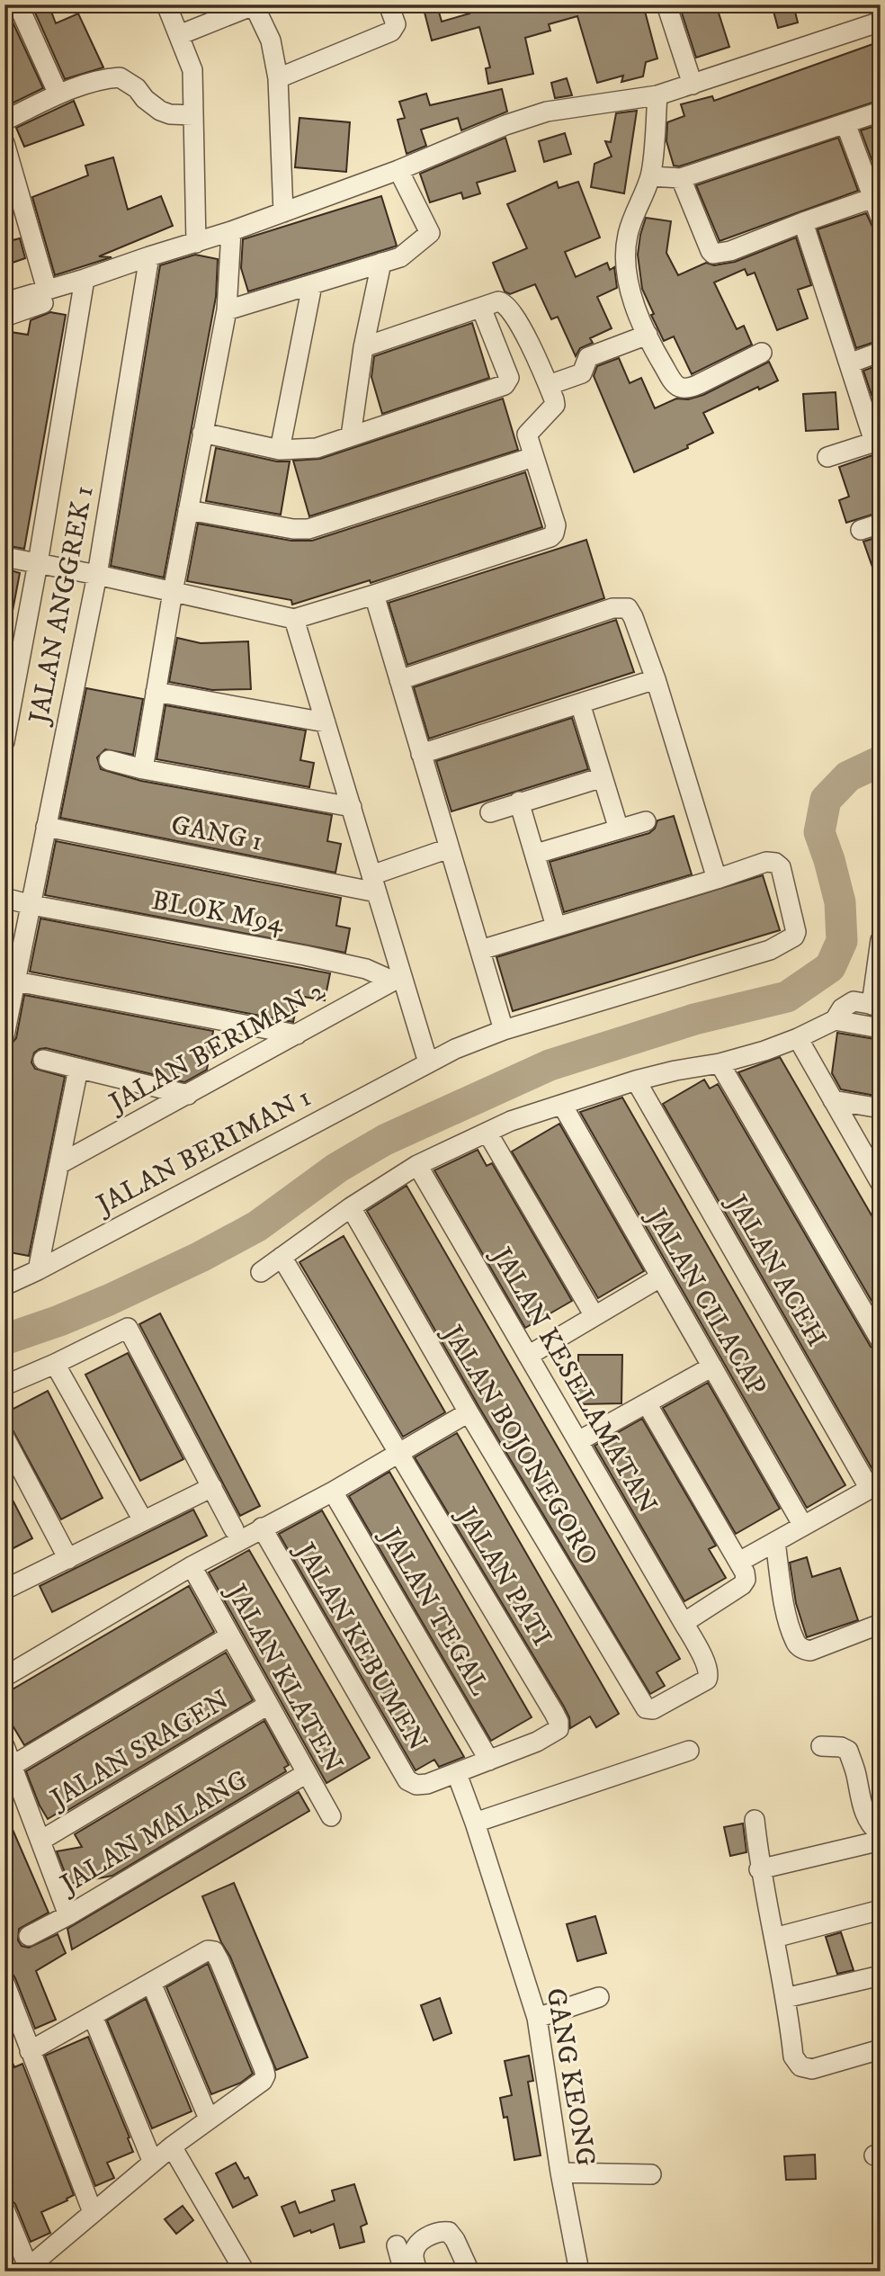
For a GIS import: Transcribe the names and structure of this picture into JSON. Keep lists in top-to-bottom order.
{
  "streets": {
    "street": [
      "JALAN ANGGREK 1",
      "GANG 1",
      "BLOK M94",
      "JALAN BERIMAN 2",
      "JALAN BERIMAN 1",
      "JALAN ACEH",
      "JALAN CILACAP",
      "JALAN KESELAMATAN",
      "JALAN BOJONEGORO",
      "JALAN PATI",
      "JALAN TEGAL",
      "JALAN KEBUMEN",
      "JALAN KLATEN",
      "JALAN SRAGEN",
      "JALAN MALANG",
      "GANG KEONG"
    ]
  },
  "crossings": [
    ["JALAN ANGGREK 1", "GANG 1"],
    ["JALAN ANGGREK 1", "BLOK M94"],
    ["BLOK M94", "JALAN BERIMAN 2"],
    ["JALAN KESELAMATAN", "JALAN BOJONEGORO"],
    ["JALAN PATI", "JALAN KEBUMEN"],
    ["JALAN TEGAL", "JALAN KEBUMEN"],
    ["JALAN KEBUMEN", "GANG KEONG"],
    ["JALAN KLATEN", "JALAN SRAGEN"],
    ["JALAN KLATEN", "JALAN MALANG"]
  ]
}
